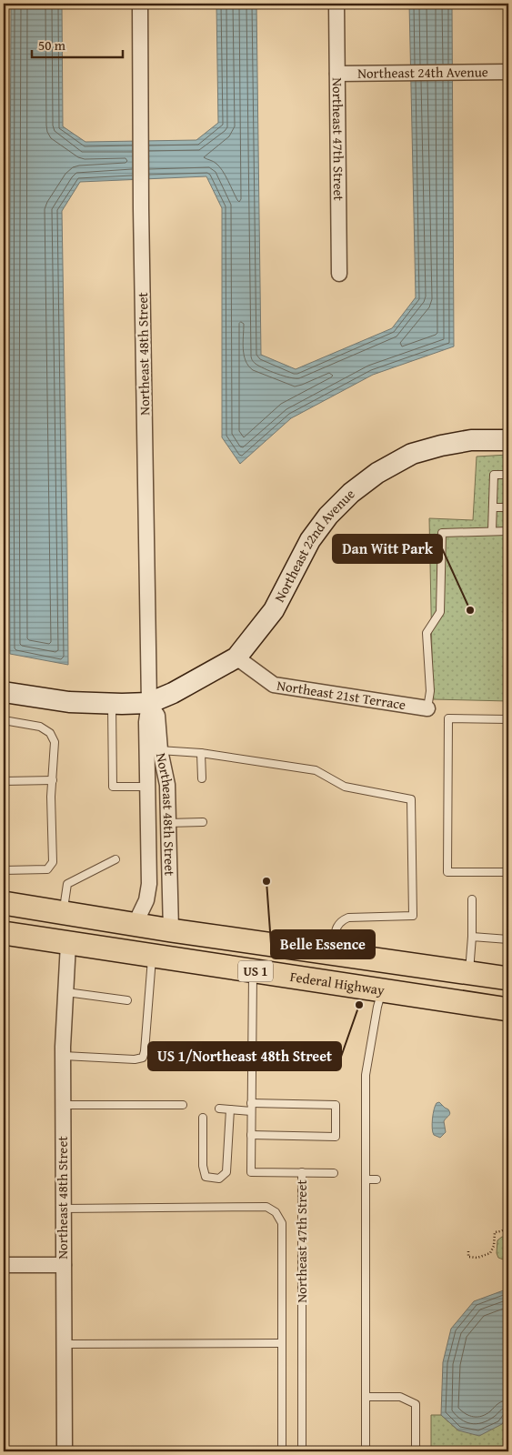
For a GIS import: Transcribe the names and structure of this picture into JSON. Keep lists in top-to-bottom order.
{
  "streets": {
    "main road": ["US 1", "Federal Highway"],
    "street": [
      "Northeast 24th Avenue",
      "Northeast 47th Street",
      "Northeast 48th Street",
      "Northeast 22nd Avenue",
      "Northeast 21st Terrace"
    ]
  },
  "crossings": [
    ["Northeast 24th Avenue", "Northeast 47th Street"],
    ["Northeast 47th Street", "Federal Highway"],
    ["Northeast 48th Street", "Northeast 22nd Avenue"],
    ["Northeast 48th Street", "US 1"],
    ["Northeast 48th Street", "Federal Highway"],
    ["Northeast 22nd Avenue", "Northeast 21st Terrace"]
  ],
  "places": ["Dan Witt Park", "Belle Essence", "US 1/Northeast 48th Street"],
  "scale_bar": "50 m"
}
